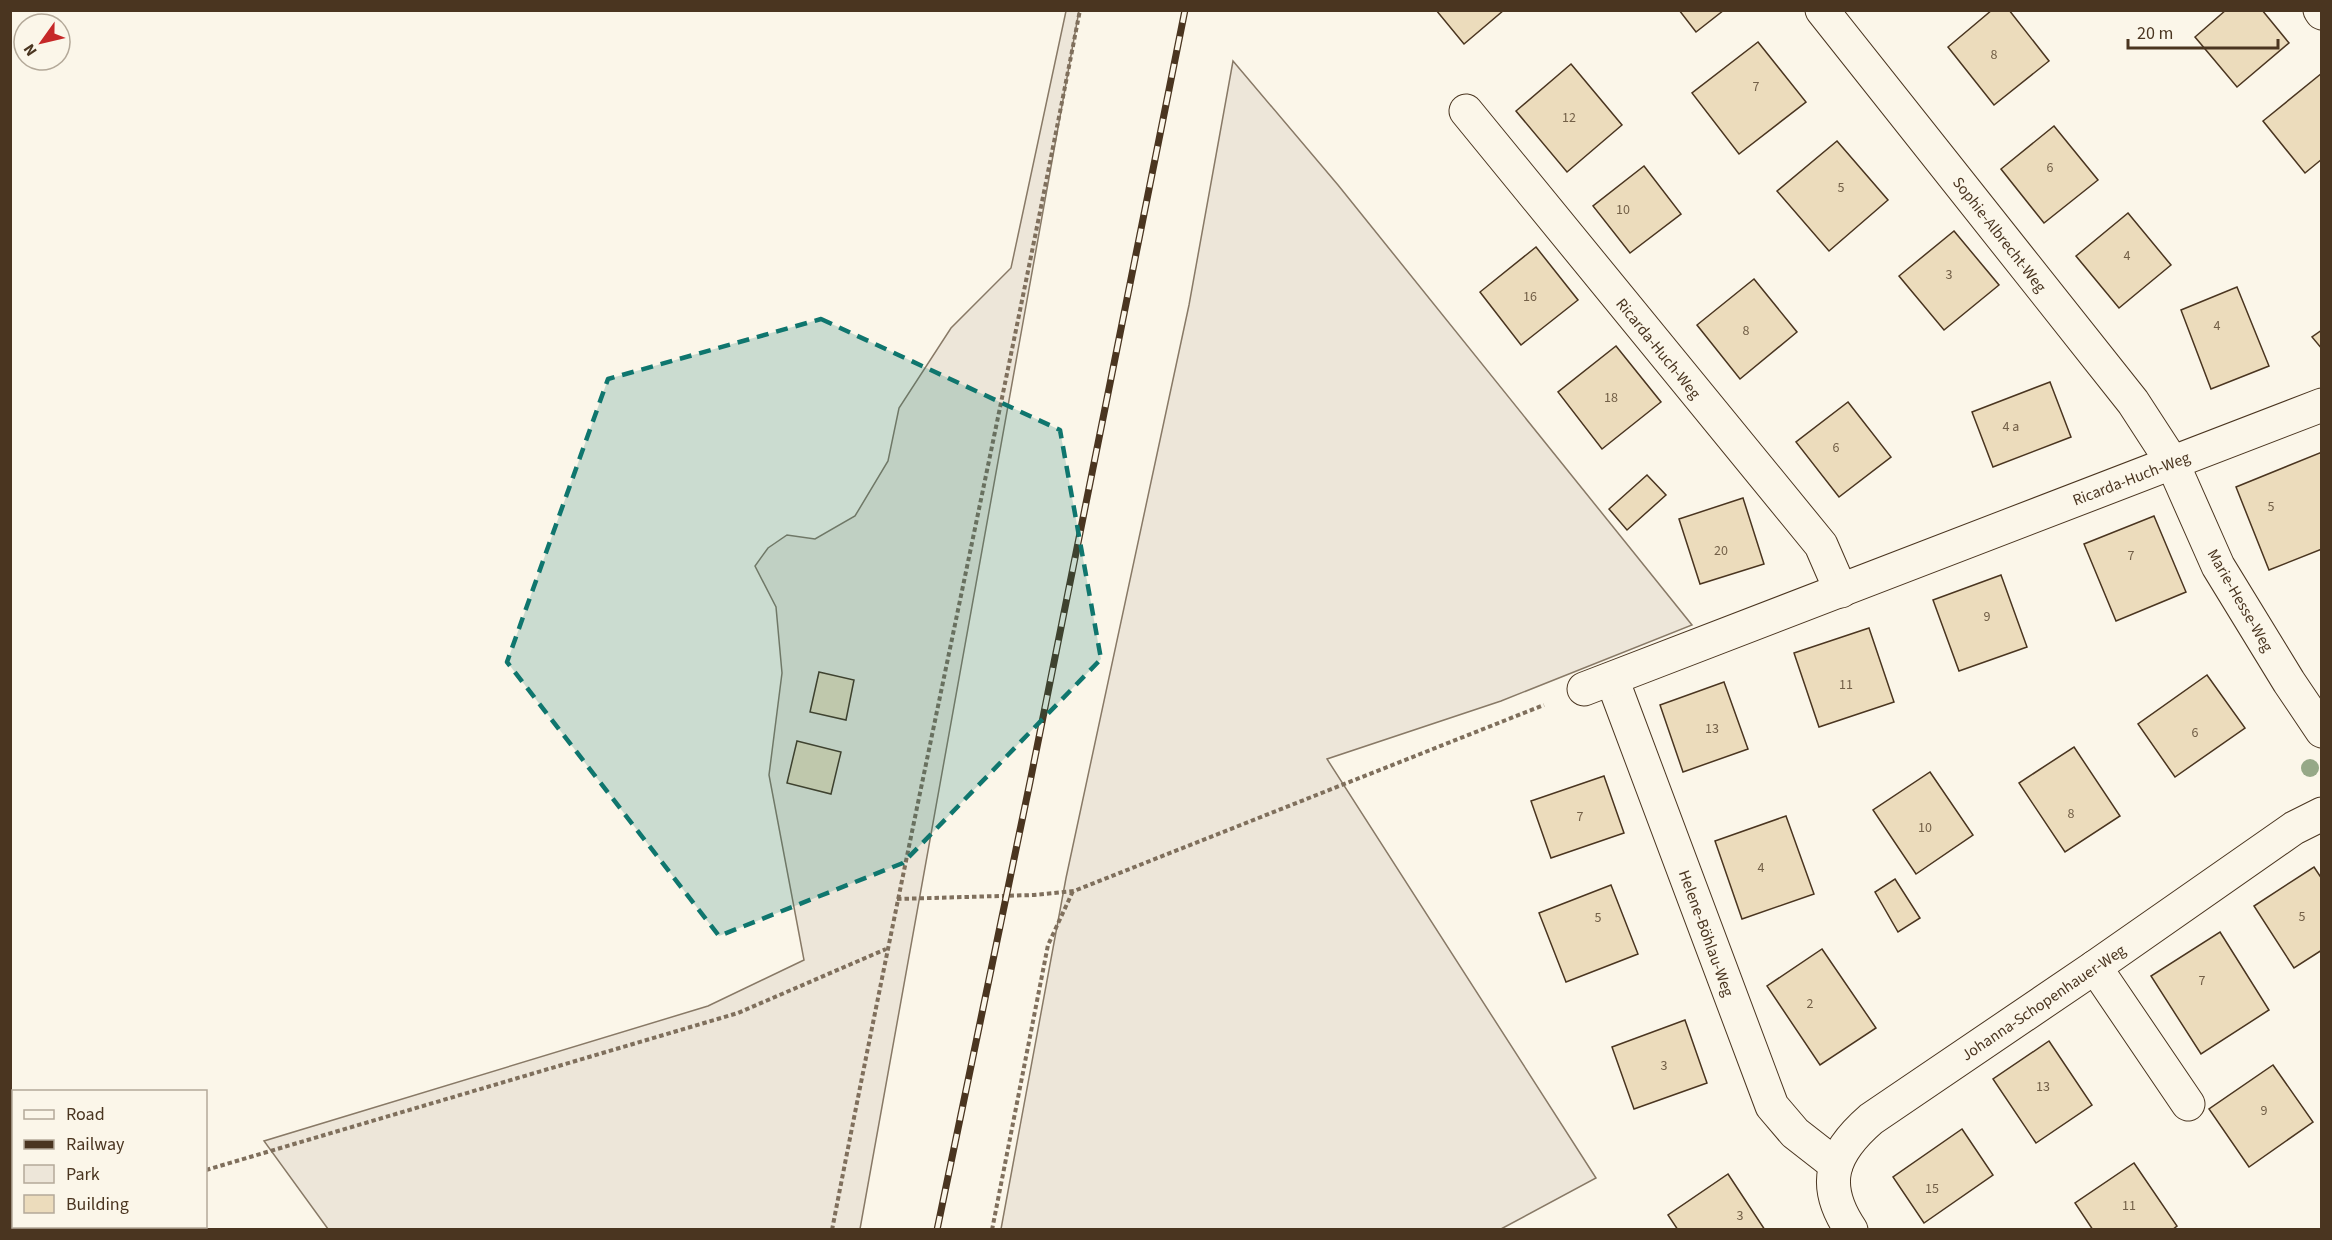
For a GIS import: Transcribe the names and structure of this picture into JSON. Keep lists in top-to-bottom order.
{
  "streets": {
    "street": [
      "Sophie-Albrecht-Weg",
      "Ricarda-Huch-Weg",
      "Marie-Hesse-Weg",
      "Helene-Böhlau-Weg",
      "Johanna-Schopenhauer-Weg"
    ]
  },
  "crossings": [
    ["Sophie-Albrecht-Weg", "Ricarda-Huch-Weg"],
    ["Sophie-Albrecht-Weg", "Marie-Hesse-Weg"],
    ["Ricarda-Huch-Weg", "Marie-Hesse-Weg"],
    ["Ricarda-Huch-Weg", "Helene-Böhlau-Weg"],
    ["Helene-Böhlau-Weg", "Johanna-Schopenhauer-Weg"]
  ],
  "house_numbers": [
    "8",
    "7",
    "12",
    "6",
    "5",
    "10",
    "4",
    "3",
    "16",
    "4",
    "8",
    "18",
    "4 a",
    "6",
    "5",
    "20",
    "7",
    "9",
    "11",
    "13",
    "6",
    "8",
    "7",
    "10",
    "4",
    "5",
    "5",
    "7",
    "2",
    "3",
    "13",
    "9",
    "15",
    "11",
    "3"
  ],
  "legend": [
    "Road",
    "Railway",
    "Park",
    "Building"
  ],
  "scale_bar": "20 m",
  "north": "bottom left"
}
